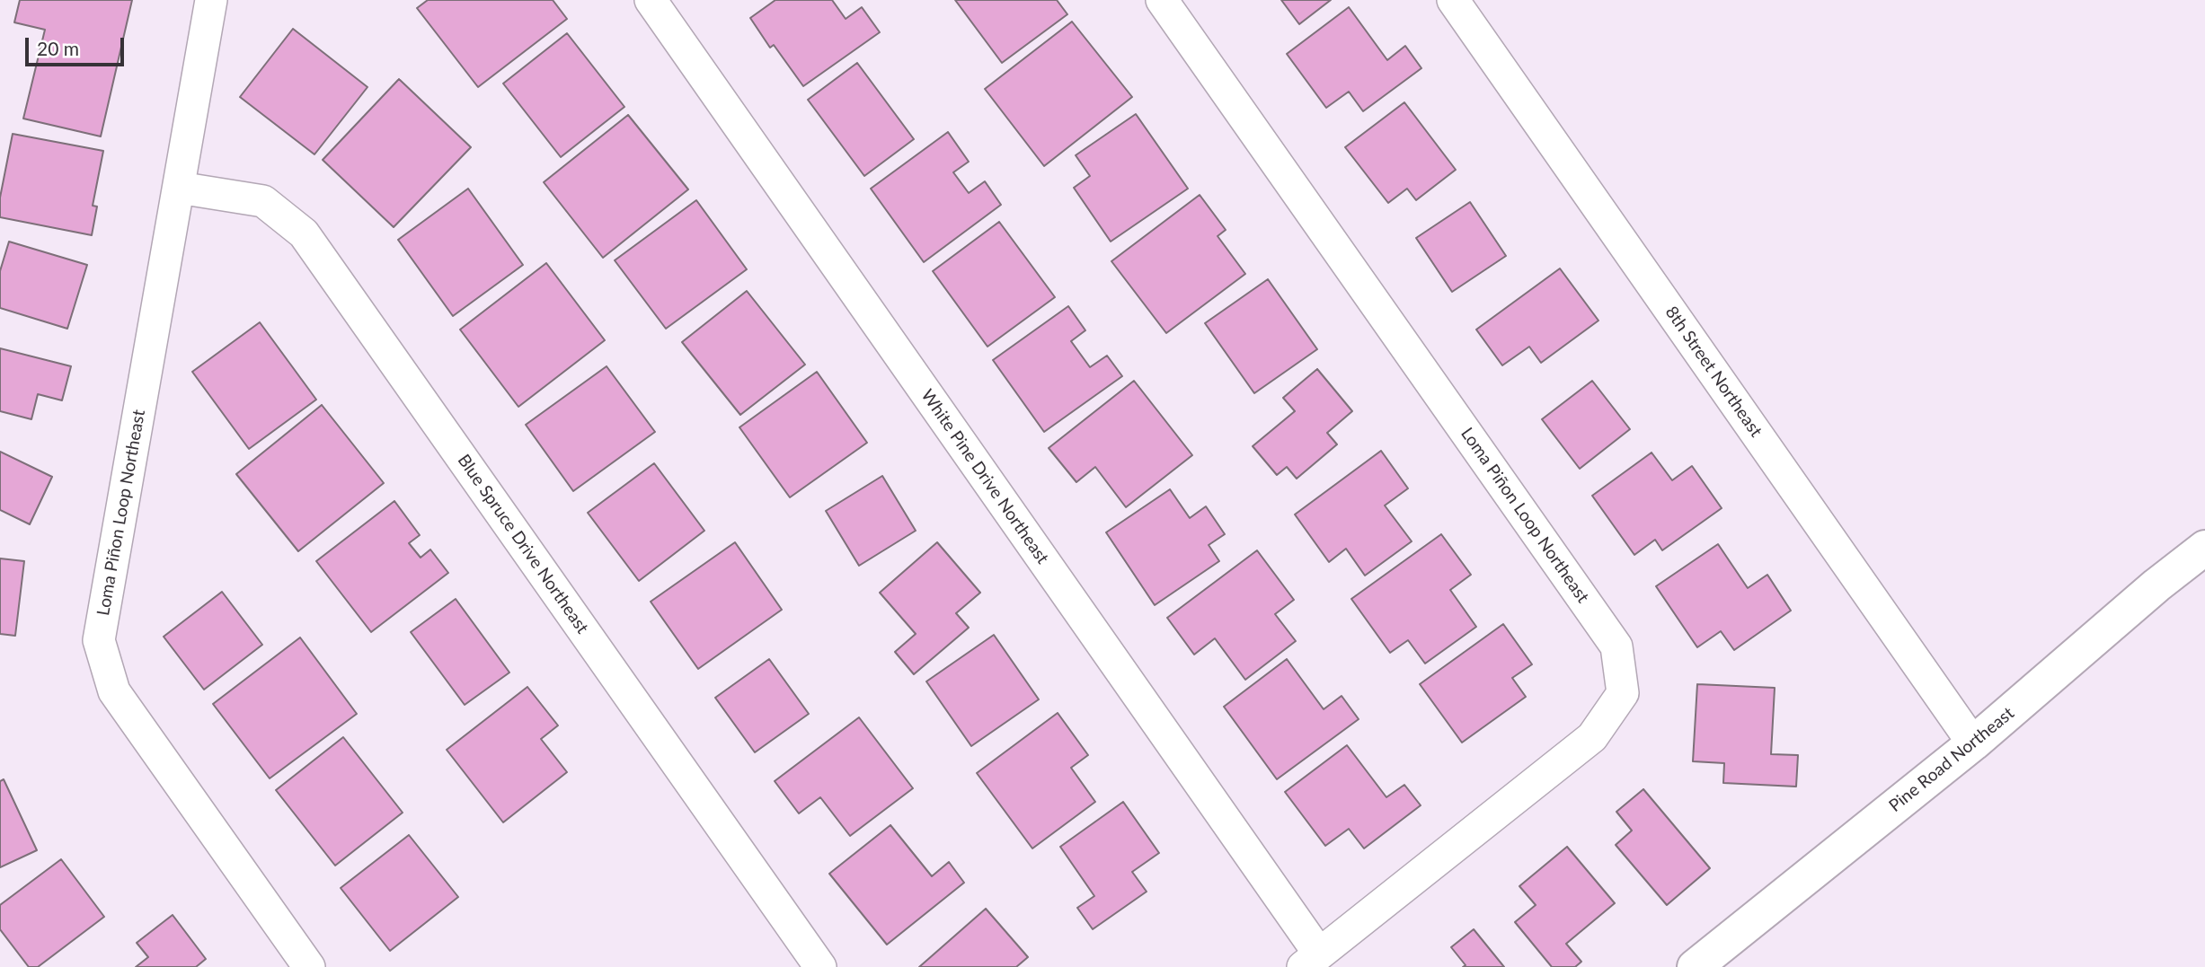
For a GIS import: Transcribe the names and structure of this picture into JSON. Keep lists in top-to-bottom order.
{
  "streets": {
    "street": [
      "8th Street Northeast",
      "White Pine Drive Northeast",
      "Loma Piñon Loop Northeast",
      "Blue Spruce Drive Northeast",
      "Pine Road Northeast"
    ]
  },
  "crossings": [
    ["8th Street Northeast", "Pine Road Northeast"],
    ["White Pine Drive Northeast", "Loma Piñon Loop Northeast"],
    ["Loma Piñon Loop Northeast", "Blue Spruce Drive Northeast"]
  ],
  "scale_bar": "20 m"
}
